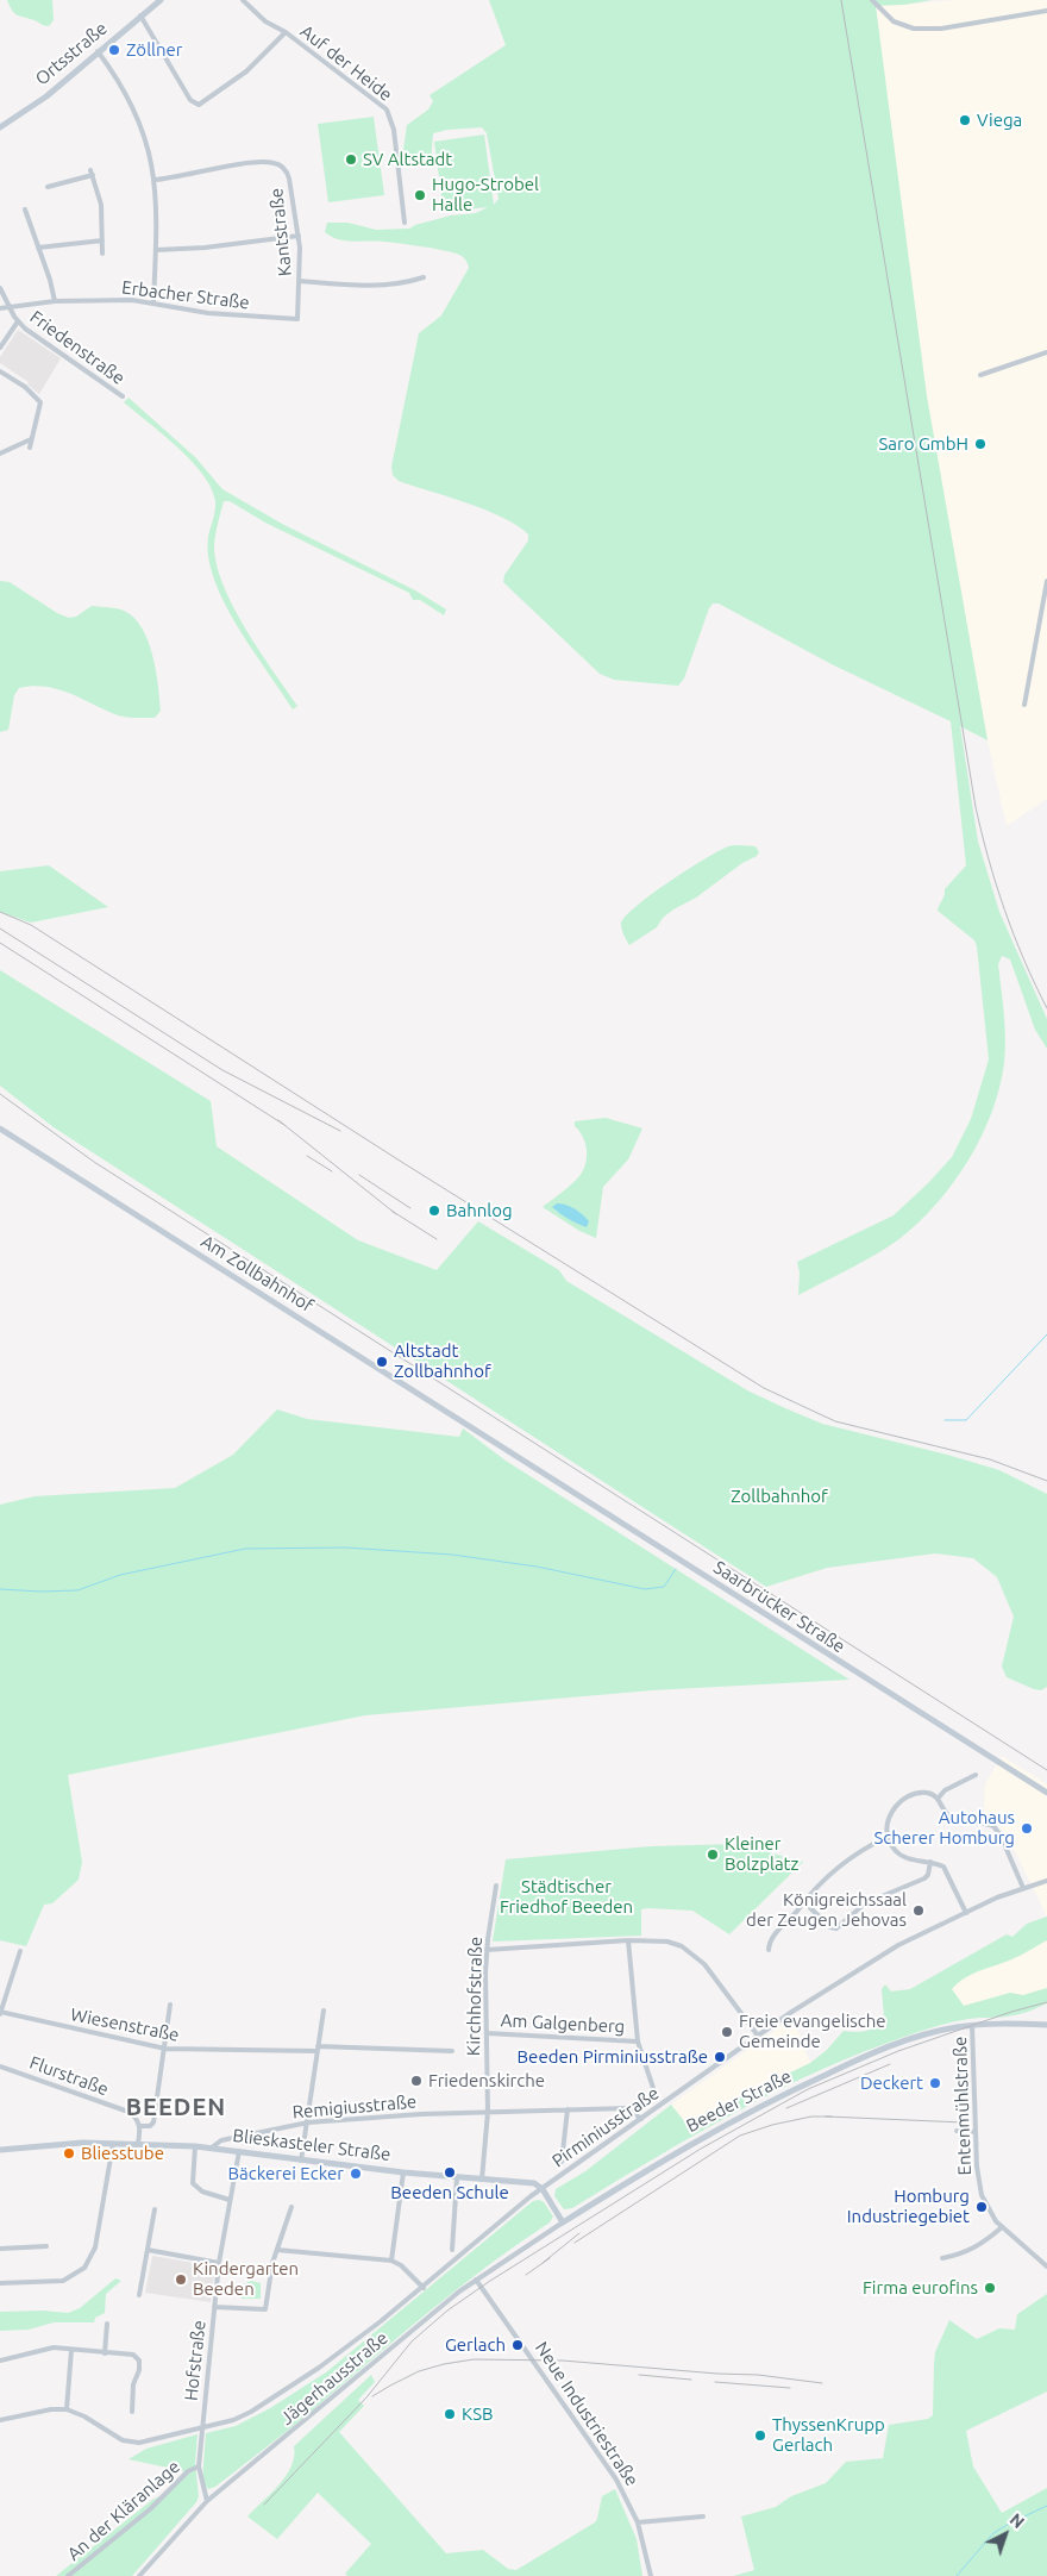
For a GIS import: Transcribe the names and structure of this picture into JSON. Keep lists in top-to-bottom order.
{
  "streets": {
    "street": [
      "Ortsstraße",
      "Auf der Heide",
      "Kantstraße",
      "Erbacher Straße",
      "Friedenstraße",
      "Am Zollbahnhof",
      "Saarbrücker Straße",
      "Kirchhofstraße",
      "Am Galgenberg",
      "Wiesenstraße",
      "Flurstraße",
      "Beeder Straße",
      "Entenmühlstraße",
      "Remigiusstraße",
      "Pirminiusstraße",
      "Blieskasteler Straße",
      "Hofstraße",
      "Jägerhausstraße",
      "Neue Industriestraße",
      "An der Kläranlage"
    ]
  },
  "crossings": [
    ["Kantstraße", "Erbacher Straße"],
    ["Erbacher Straße", "Friedenstraße"],
    ["Am Zollbahnhof", "Saarbrücker Straße"],
    ["Kirchhofstraße", "Am Galgenberg"],
    ["Kirchhofstraße", "Remigiusstraße"],
    ["Kirchhofstraße", "Blieskasteler Straße"],
    ["Beeder Straße", "Entenmühlstraße"],
    ["Beeder Straße", "Jägerhausstraße"],
    ["Remigiusstraße", "Pirminiusstraße"],
    ["Remigiusstraße", "Blieskasteler Straße"],
    ["Pirminiusstraße", "Blieskasteler Straße"],
    ["Pirminiusstraße", "Hofstraße"],
    ["Blieskasteler Straße", "Hofstraße"],
    ["Hofstraße", "Jägerhausstraße"],
    ["Hofstraße", "An der Kläranlage"],
    ["Jägerhausstraße", "Neue Industriestraße"]
  ],
  "districts": ["BEEDEN"],
  "parks": ["Zollbahnhof", "Städtischer Friedhof Beeden"],
  "places": [
    "Zöllner",
    "Viega",
    "SV Altstadt",
    "Hugo-Strobel Halle",
    "Saro GmbH",
    "Bahnlog",
    "Altstadt Zollbahnhof",
    "Autohaus Scherer Homburg",
    "Kleiner Bolzplatz",
    "Königreichssaal der Zeugen Jehovas",
    "Freie evangelische Gemeinde",
    "Beeden Pirminiusstraße",
    "Friedenskirche",
    "Deckert",
    "Bliesstube",
    "Beeden Schule",
    "Bäckerei Ecker",
    "Homburg Industriegebiet",
    "Kindergarten Beeden",
    "Firma eurofins",
    "Gerlach",
    "KSB",
    "ThyssenKrupp Gerlach"
  ],
  "north": "top right"
}
